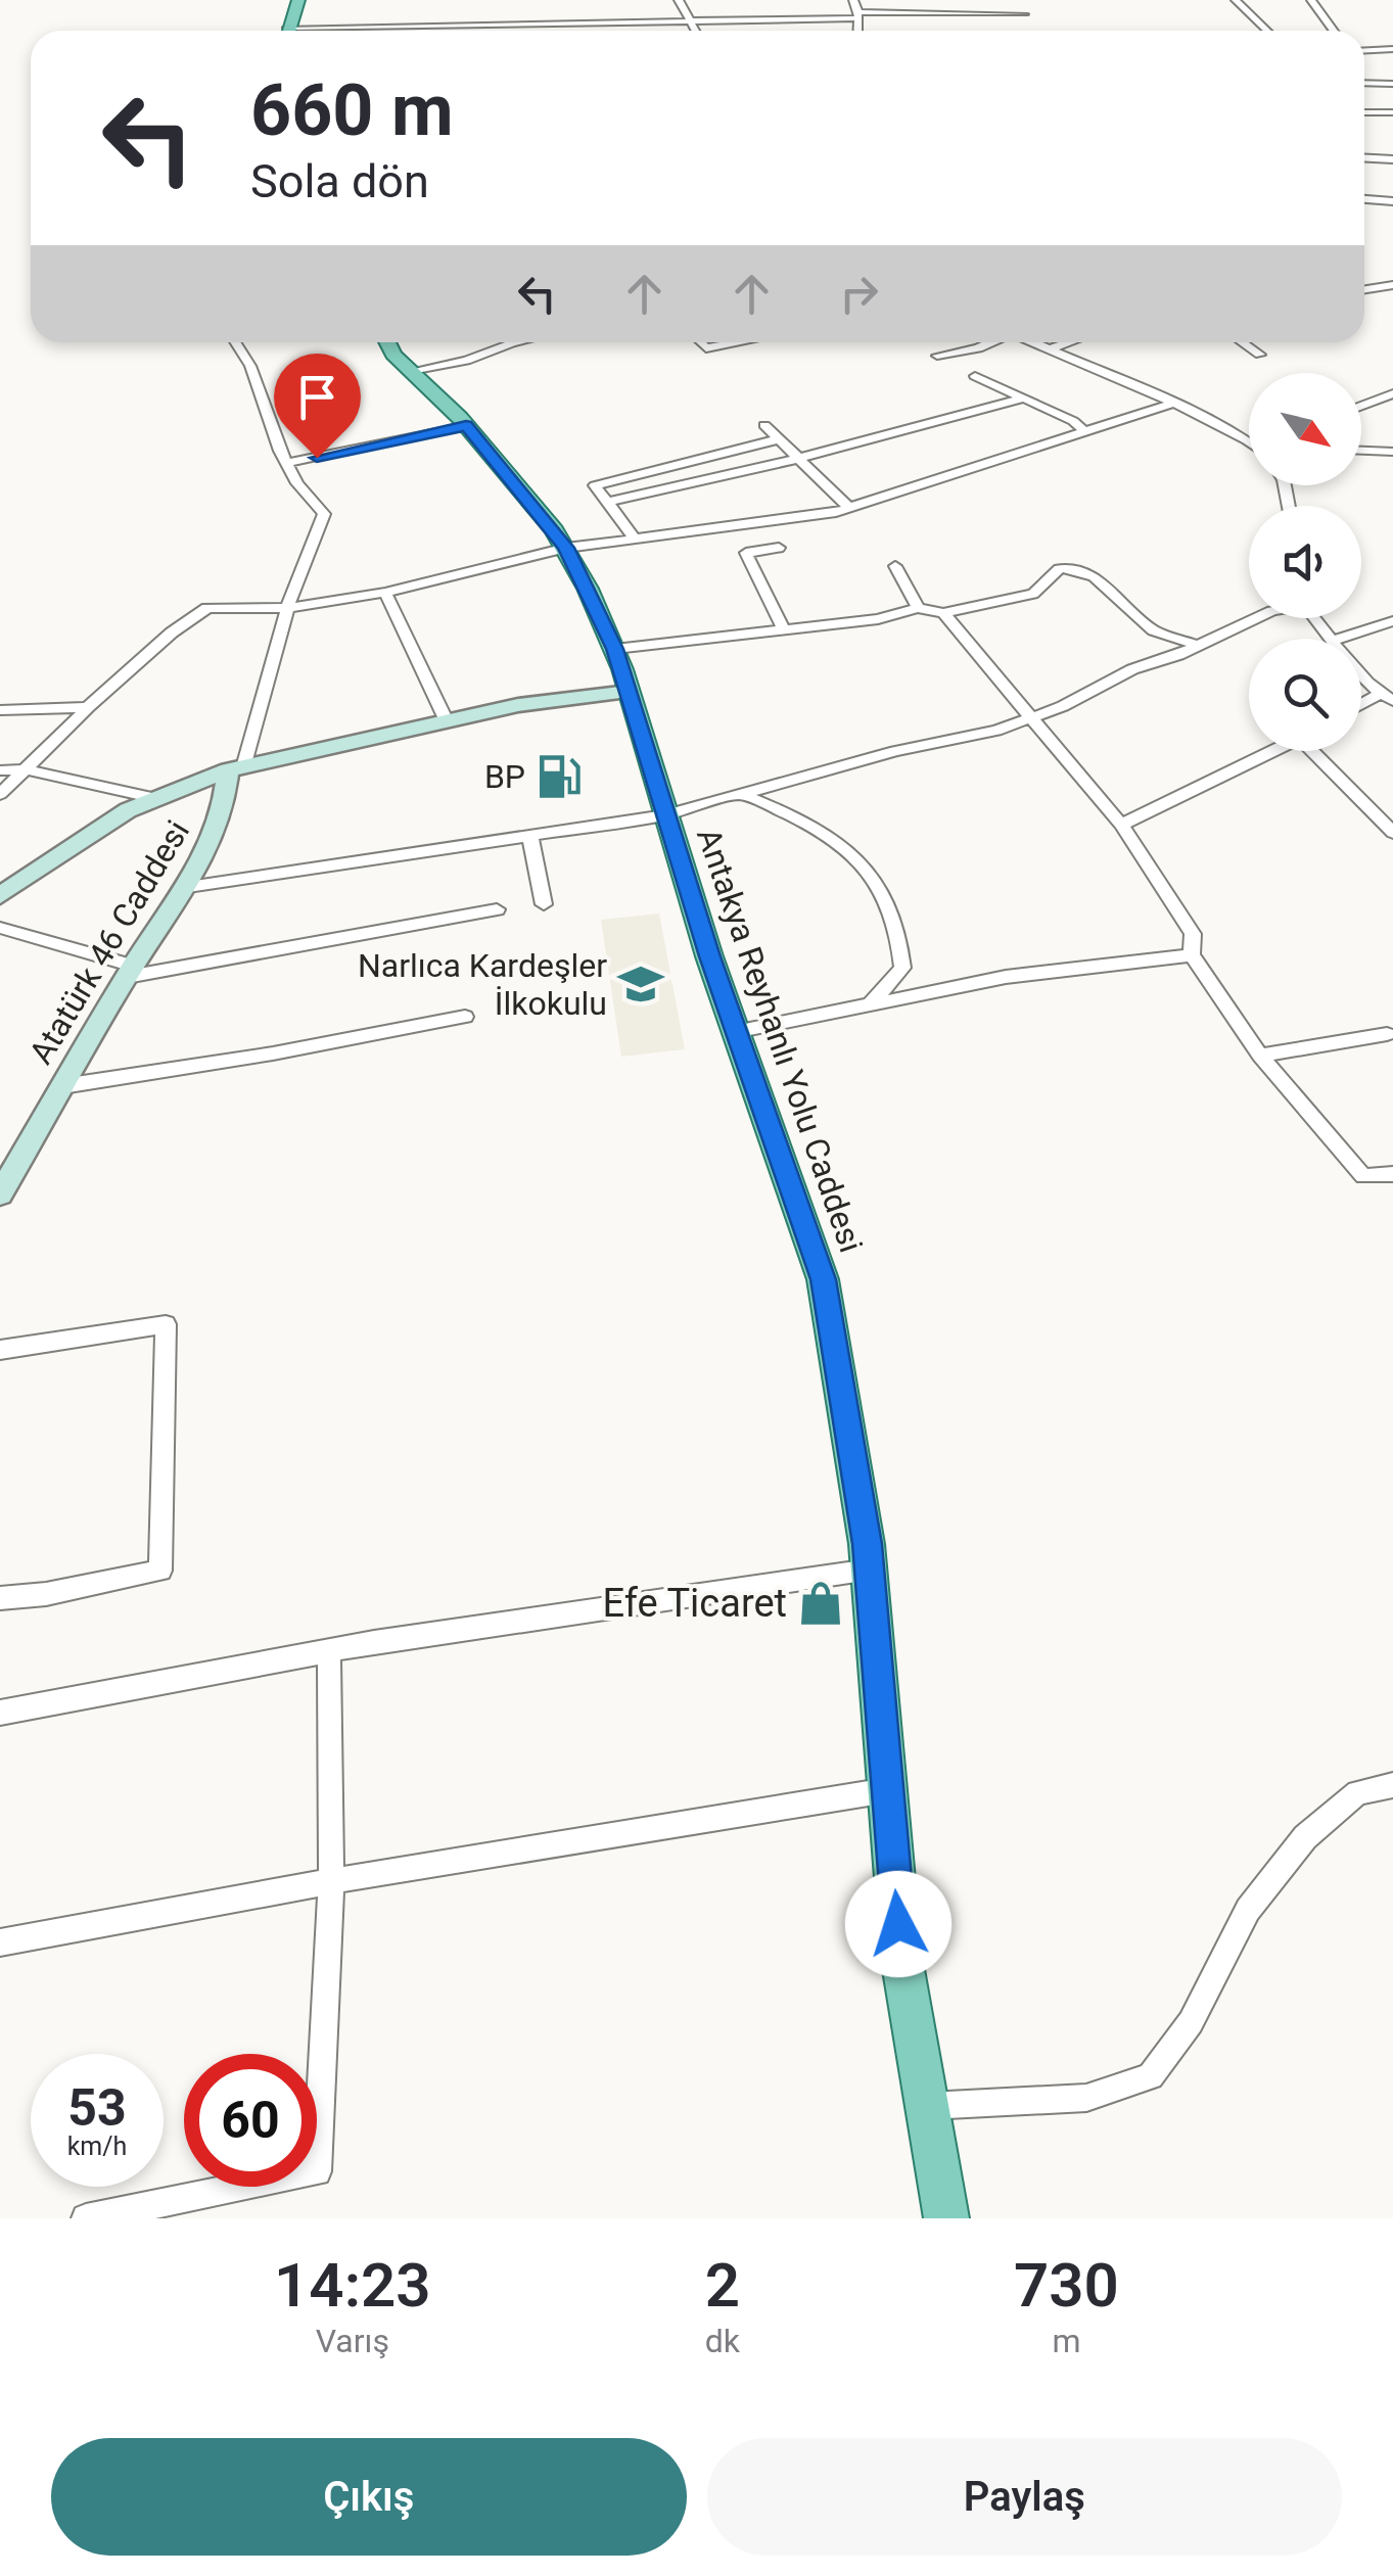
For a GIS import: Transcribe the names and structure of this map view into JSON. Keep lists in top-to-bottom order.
{
  "streets": {
    "main road": ["Atatürk 46 Caddesi", "Antakya Reyhanlı Yolu Caddesi"]
  },
  "places": {
    "fuel station": ["BP"],
    "school or university": ["Narlıca Kardeşler İlkokulu"],
    "shop": ["Efe Ticaret"]
  },
  "north": "bottom right",
  "page": {
    "turn": ["660 m", "Sola dön"],
    "speed": "53 km/h",
    "limit": "60",
    "eta": [
      "14:23",
      "Varış",
      "2",
      "dk",
      "730",
      "m"
    ],
    "buttons": ["Çıkış", "Paylaş"]
  }
}
